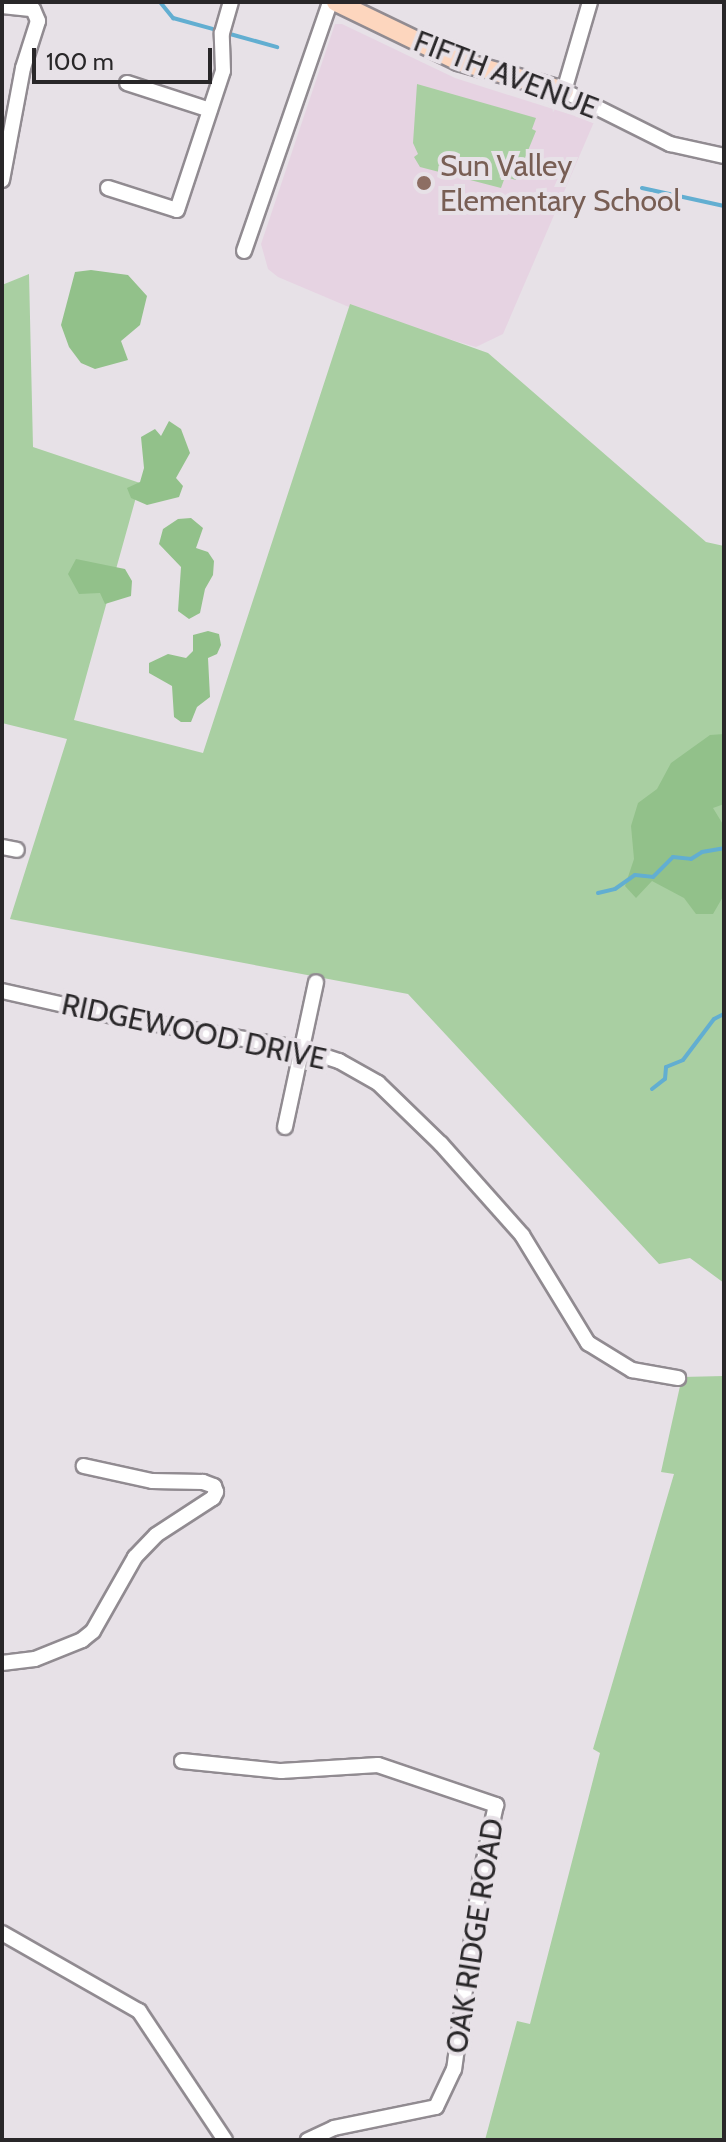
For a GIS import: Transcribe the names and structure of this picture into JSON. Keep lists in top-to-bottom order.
{
  "streets": {
    "street": ["FIFTH AVENUE", "RIDGEWOOD DRIVE", "OAK RIDGE ROAD"]
  },
  "places": ["Sun Valley Elementary School"],
  "scale_bar": "100 m"
}
